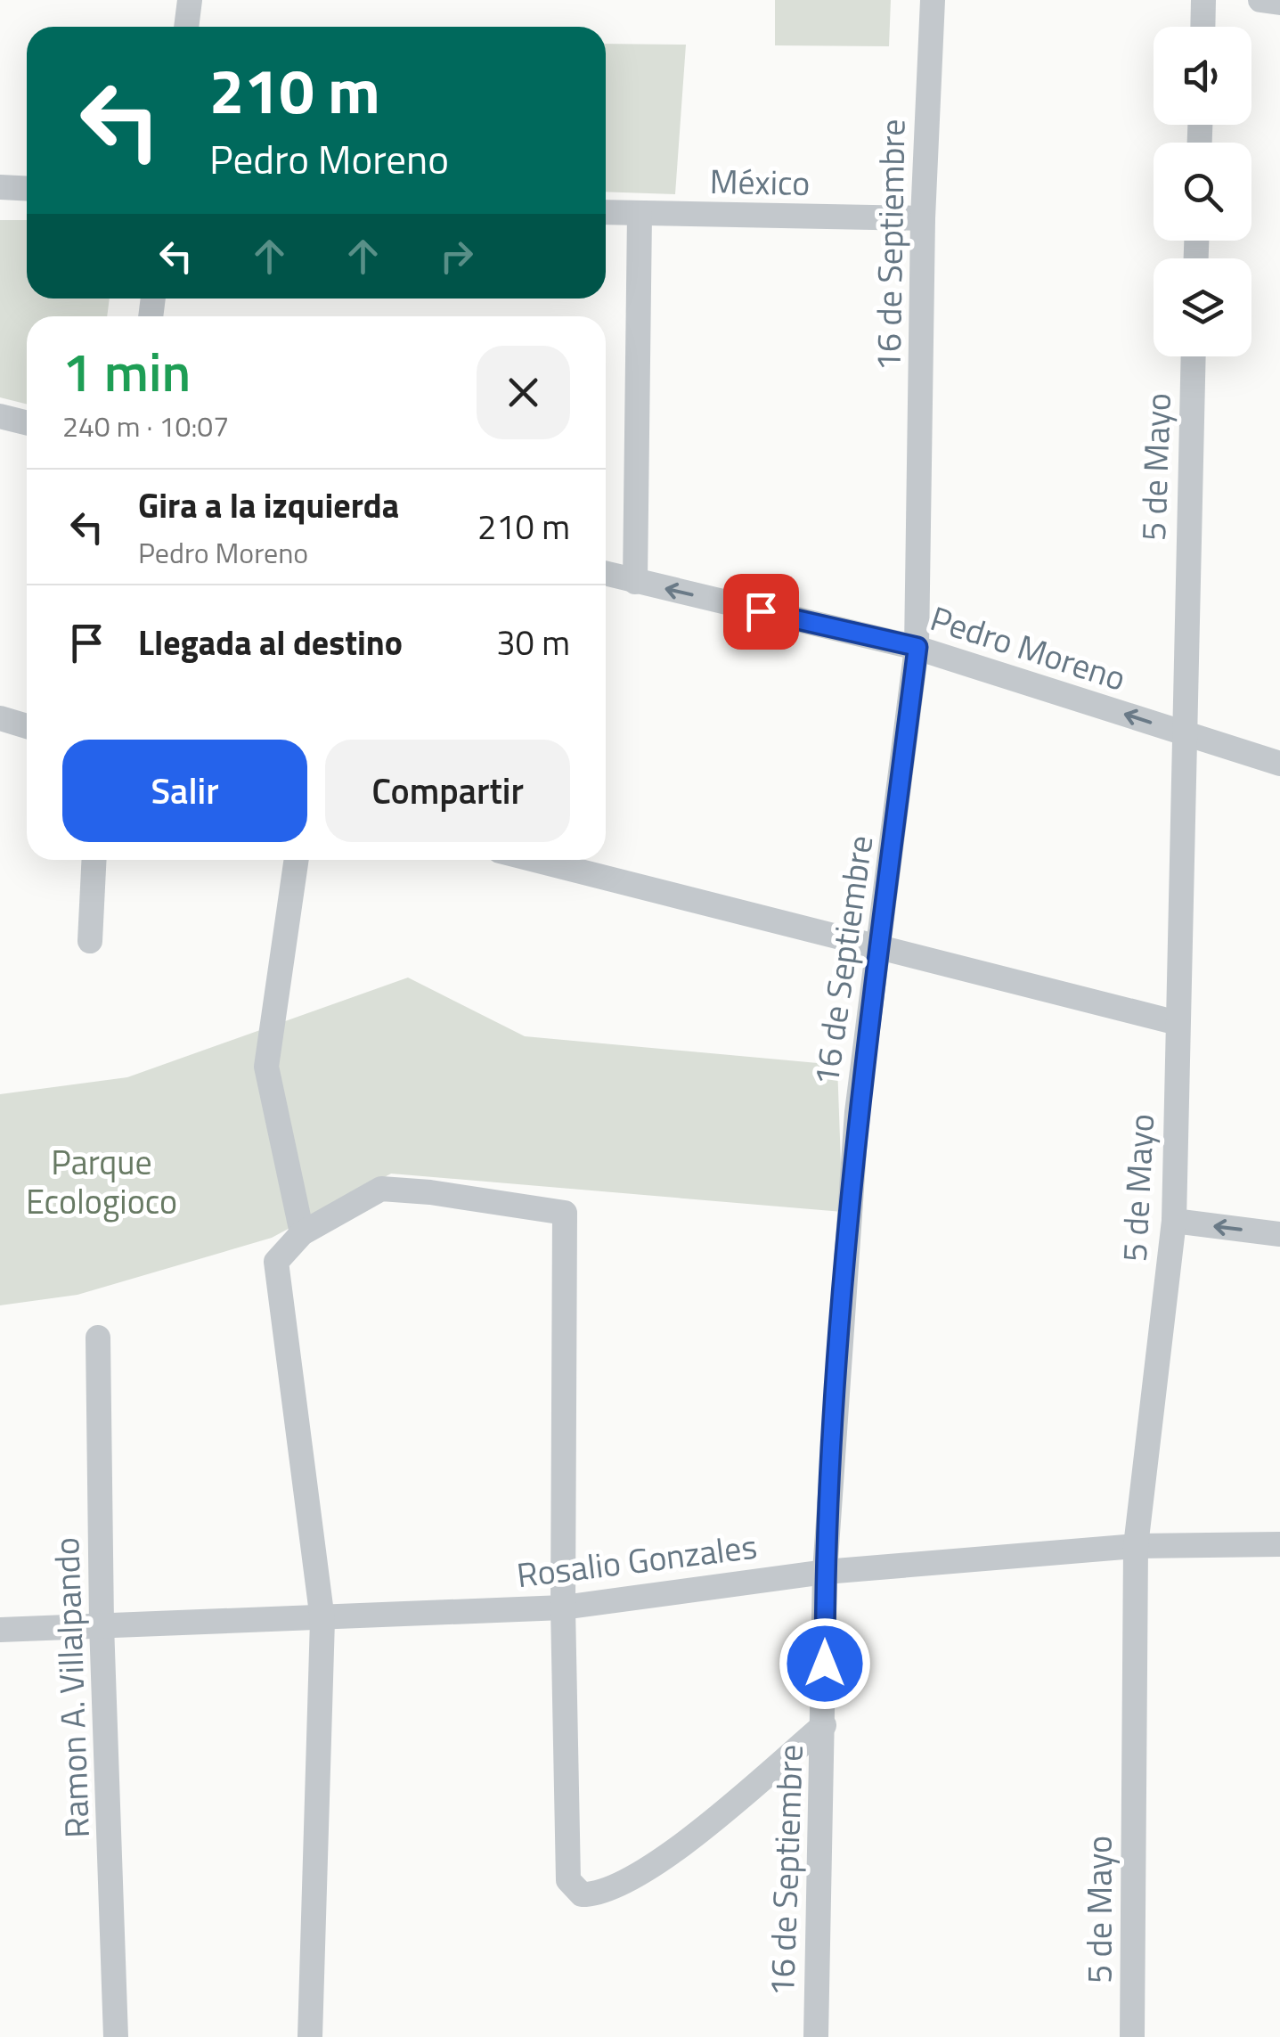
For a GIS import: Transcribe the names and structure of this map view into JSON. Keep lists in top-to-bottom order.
{
  "streets": {
    "street": [
      "México",
      "16 de Septiembre",
      "5 de Mayo",
      "Pedro Moreno",
      "Rosalio Gonzales",
      "Ramon A. Villalpando"
    ]
  },
  "crossings": [
    ["México", "16 de Septiembre"],
    ["16 de Septiembre", "Pedro Moreno"],
    ["16 de Septiembre", "Rosalio Gonzales"],
    ["5 de Mayo", "Pedro Moreno"],
    ["5 de Mayo", "Rosalio Gonzales"],
    ["Rosalio Gonzales", "Ramon A. Villalpando"]
  ],
  "one_way": ["Pedro Moreno"],
  "parks": ["Parque Ecologioco"],
  "page": {
    "turn": ["210 m", "Pedro Moreno"],
    "heading": ["1 min", "240 m · 10:07"],
    "list": [
      {
        "name": "Gira a la izquierda",
        "note": "Pedro Moreno",
        "value": "210 m"
      },
      {
        "name": "Llegada al destino",
        "value": "30 m"
      }
    ],
    "buttons": ["Salir", "Compartir"]
  }
}
